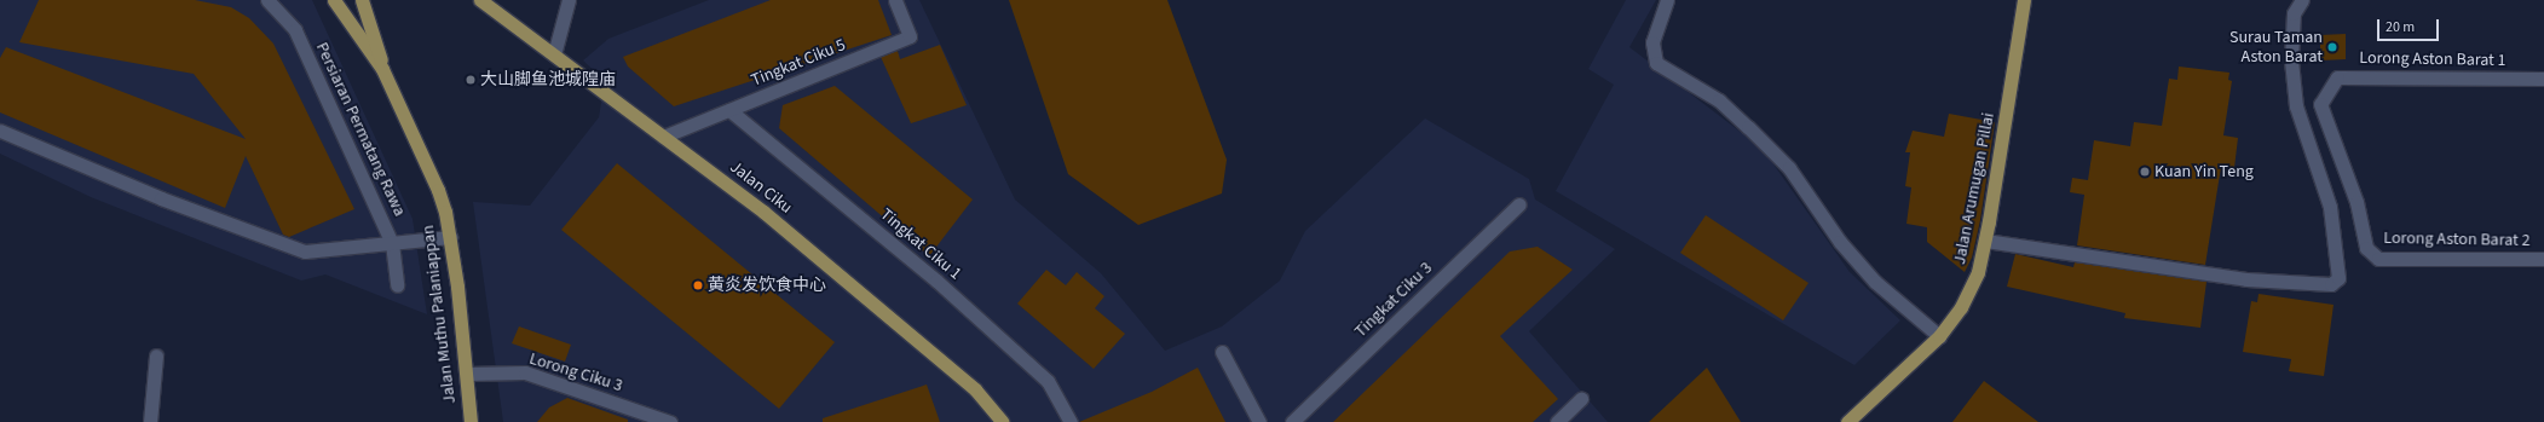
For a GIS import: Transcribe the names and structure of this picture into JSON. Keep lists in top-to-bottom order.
{
  "streets": {
    "main road": ["Jalan Ciku", "Jalan Arumugan Pillai", "Jalan Muthu Palaniappan"],
    "street": [
      "Lorong Aston Barat 1",
      "Tingkat Ciku 5",
      "Persiaran Permatang Rawa",
      "Lorong Aston Barat 2",
      "Tingkat Ciku 1",
      "Tingkat Ciku 3",
      "Lorong Ciku 3"
    ]
  },
  "crossings": [
    ["Lorong Aston Barat 1", "Lorong Aston Barat 2"],
    ["Tingkat Ciku 5", "Jalan Ciku"],
    ["Tingkat Ciku 5", "Tingkat Ciku 1"],
    ["Jalan Muthu Palaniappan", "Lorong Ciku 3"]
  ],
  "places": [
    "Surau Taman Aston Barat",
    "大山脚鱼池城隍庙",
    "Kuan Yin Teng",
    "黄炎发饮食中心"
  ],
  "scale_bar": "20 m"
}
